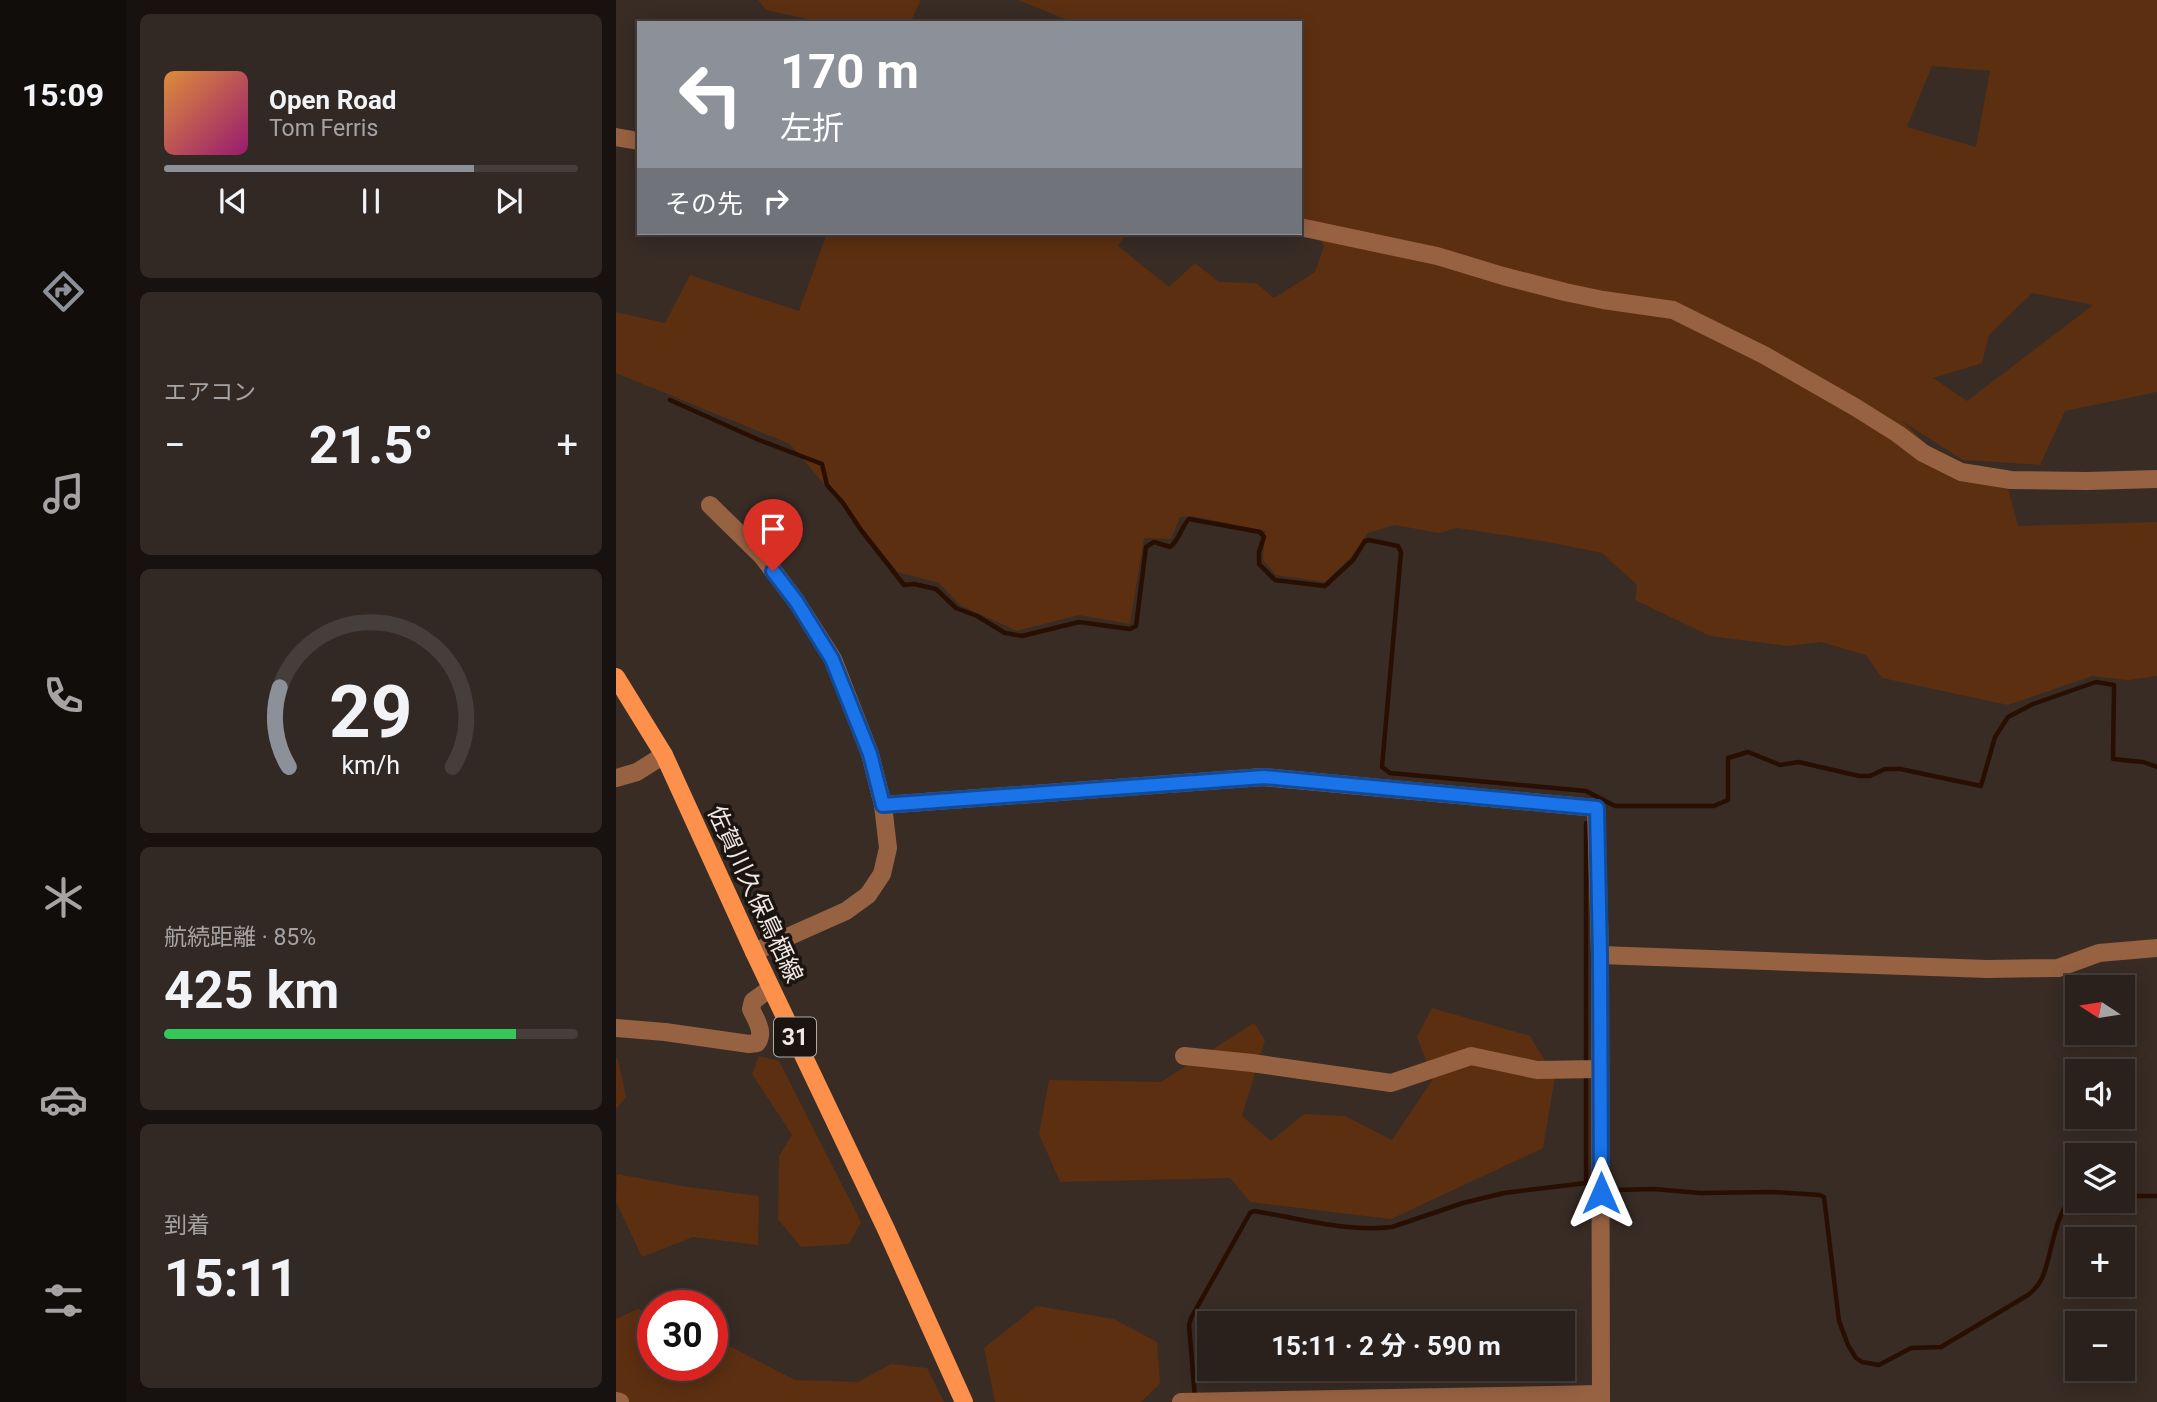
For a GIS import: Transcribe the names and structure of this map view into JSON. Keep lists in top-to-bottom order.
{
  "streets": {
    "main road": ["佐賀川久保鳥栖線", "31"]
  },
  "north": "left",
  "page": {
    "tabs": "15:09",
    "turn": ["170 m", "左折"],
    "song": ["Open Road", "Tom Ferris"],
    "then": "その先",
    "tile": [
      "エアコン",
      ["航続距離 · 85%", "425 km"],
      ["到着", "15:11"]
    ],
    "heat": ["−", "21.5°", "+"],
    "map_buttons": ["+", "−"],
    "limit": "30",
    "trip": "15:11 · 2 分 · 590 m",
    "gauge": ["29", "km/h"]
  }
}
